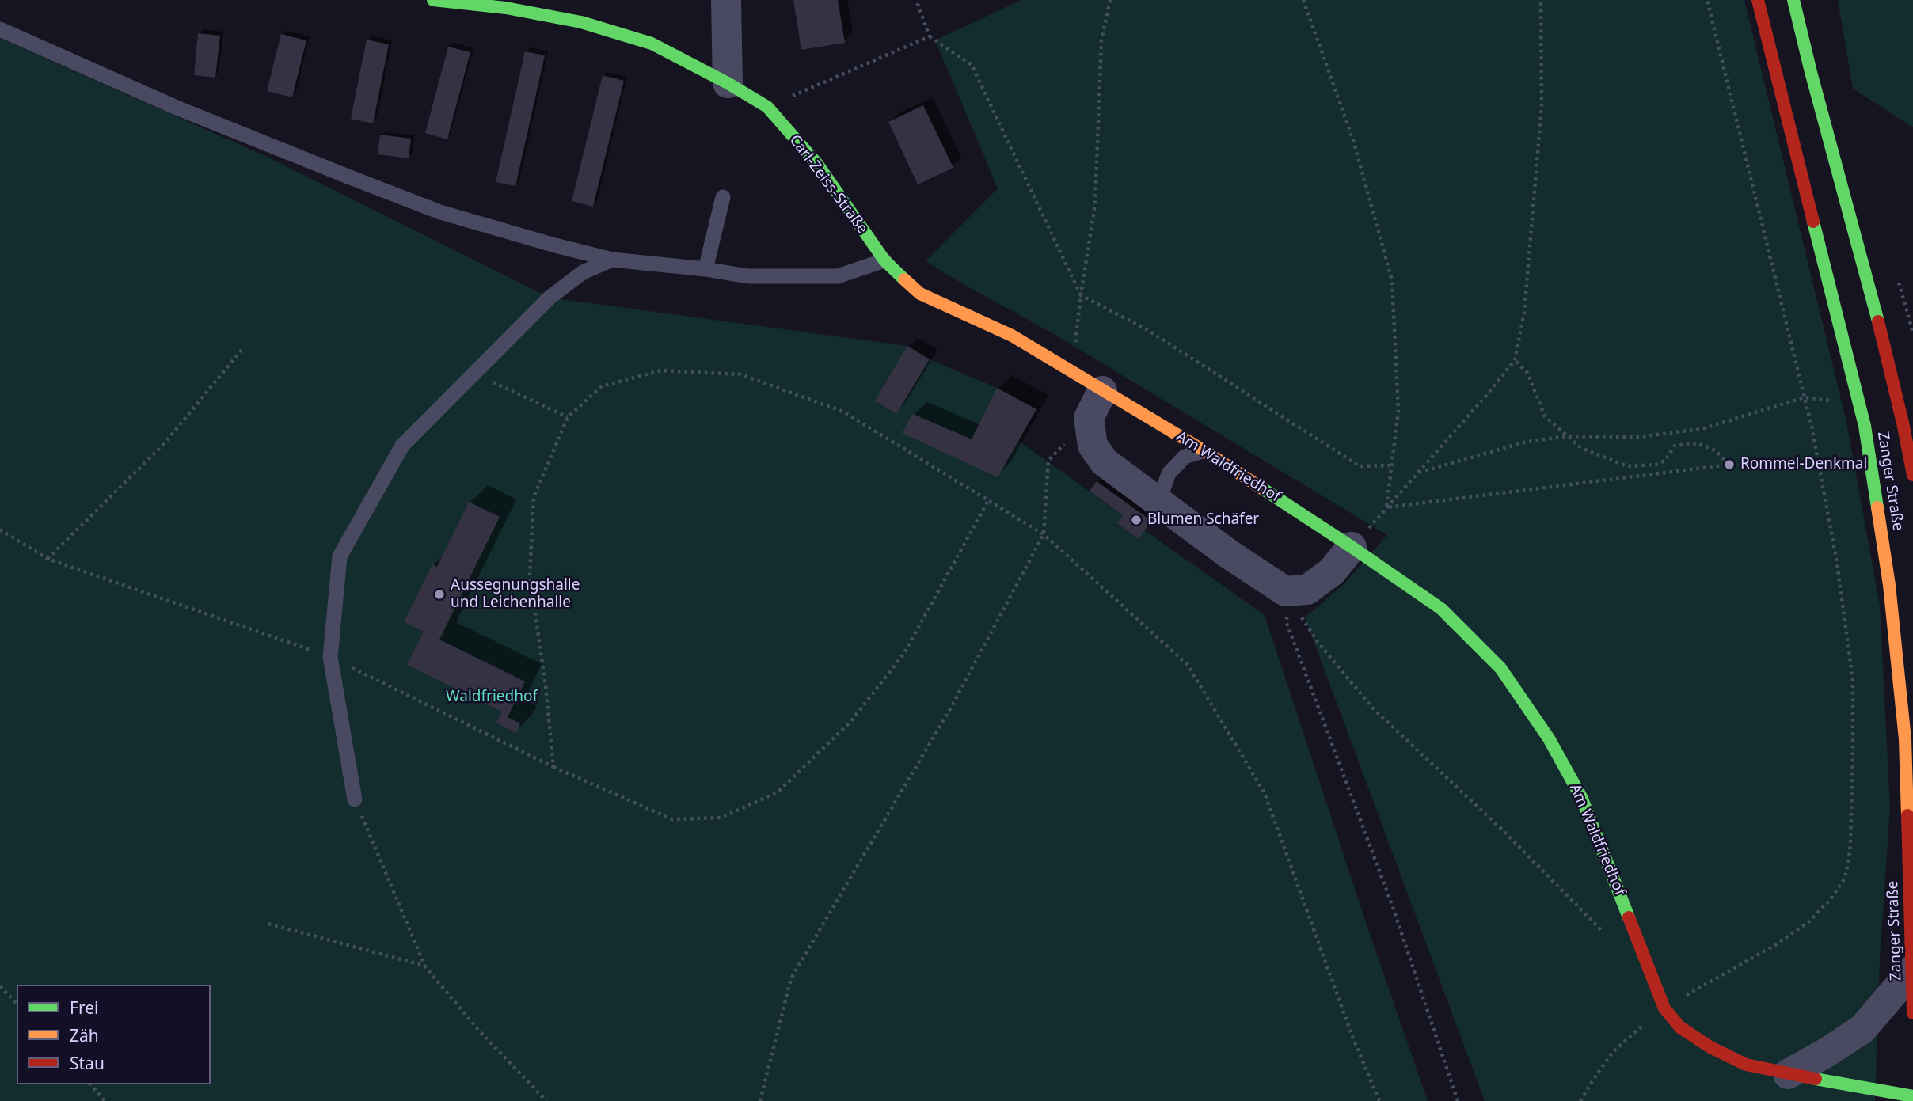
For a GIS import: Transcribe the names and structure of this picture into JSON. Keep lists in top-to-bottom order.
{
  "streets": {
    "street": ["Carl-Zeiss-Straße", "Am Waldfriedhof", "Zanger Straße"]
  },
  "crossings": [
    ["Carl-Zeiss-Straße", "Am Waldfriedhof"]
  ],
  "parks": ["Waldfriedhof"],
  "places": ["Rommel-Denkmal", "Blumen Schäfer", "Aussegnungshalle und Leichenhalle"],
  "legend": ["Frei", "Zäh", "Stau"]
}
